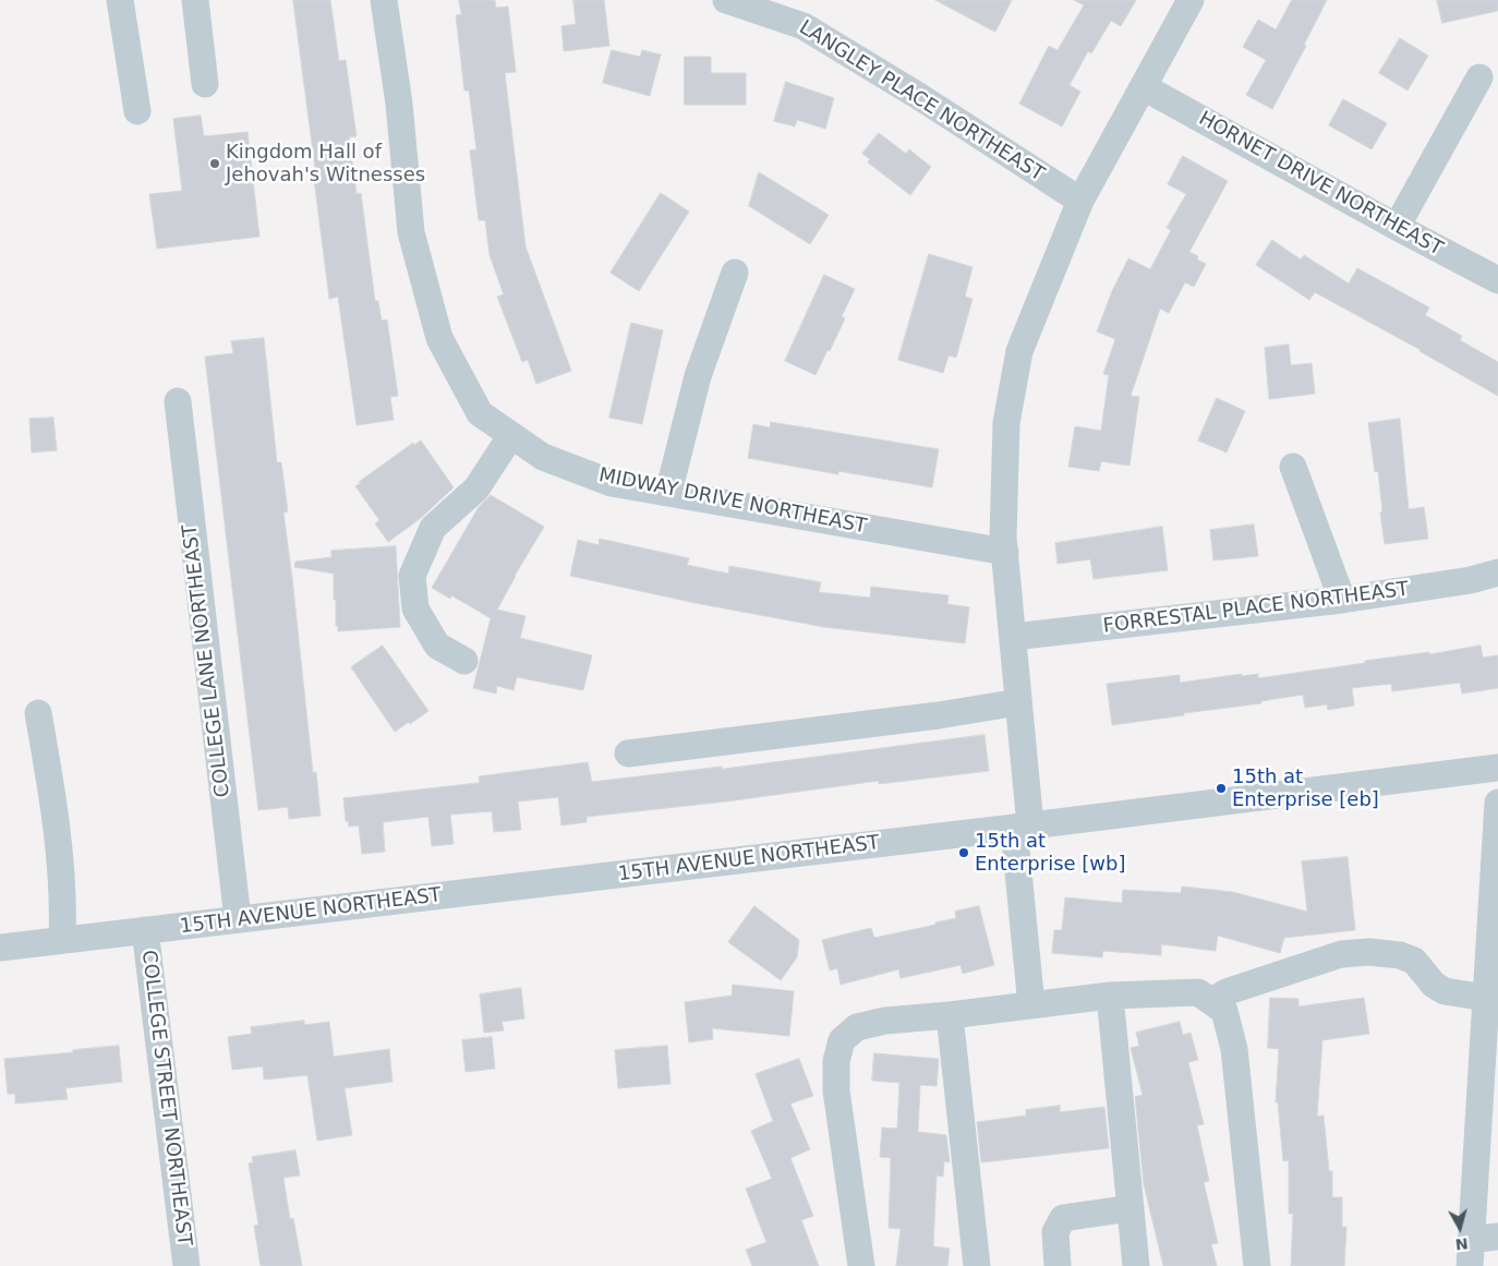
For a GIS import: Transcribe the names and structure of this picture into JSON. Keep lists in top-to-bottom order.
{
  "streets": {
    "street": [
      "LANGLEY PLACE NORTHEAST",
      "HORNET DRIVE NORTHEAST",
      "MIDWAY DRIVE NORTHEAST",
      "FORRESTAL PLACE NORTHEAST",
      "COLLEGE LANE NORTHEAST",
      "15TH AVENUE NORTHEAST",
      "COLLEGE STREET NORTHEAST"
    ]
  },
  "crossings": [
    ["COLLEGE LANE NORTHEAST", "15TH AVENUE NORTHEAST"],
    ["15TH AVENUE NORTHEAST", "COLLEGE STREET NORTHEAST"]
  ],
  "places": ["Kingdom Hall of Jehovah's Witnesses", "15th at Enterprise [eb]", "15th at Enterprise [wb]"],
  "north": "bottom"
}
